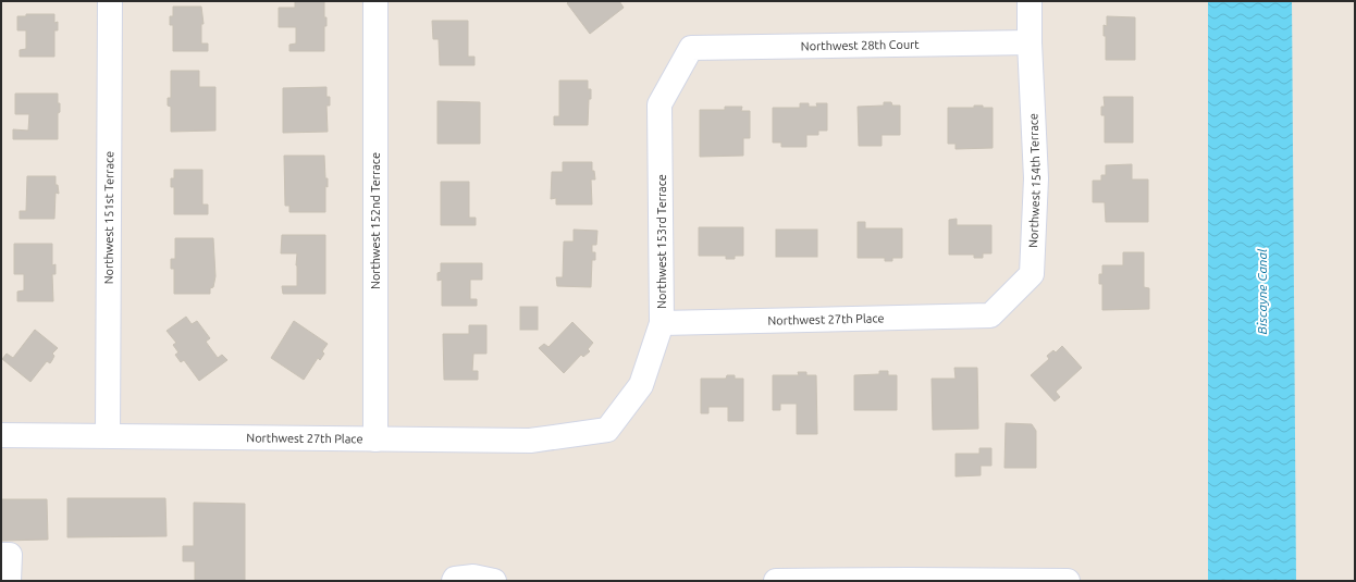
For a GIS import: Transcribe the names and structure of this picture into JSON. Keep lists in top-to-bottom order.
{
  "streets": {
    "street": [
      "Northwest 28th Court",
      "Northwest 154th Terrace",
      "Northwest 151st Terrace",
      "Northwest 152nd Terrace",
      "Northwest 153rd Terrace",
      "Northwest 27th Place"
    ]
  },
  "crossings": [
    ["Northwest 28th Court", "Northwest 154th Terrace"],
    ["Northwest 28th Court", "Northwest 153rd Terrace"],
    ["Northwest 154th Terrace", "Northwest 27th Place"],
    ["Northwest 151st Terrace", "Northwest 27th Place"],
    ["Northwest 152nd Terrace", "Northwest 27th Place"],
    ["Northwest 153rd Terrace", "Northwest 27th Place"]
  ],
  "water": ["Biscayne Canal"]
}
